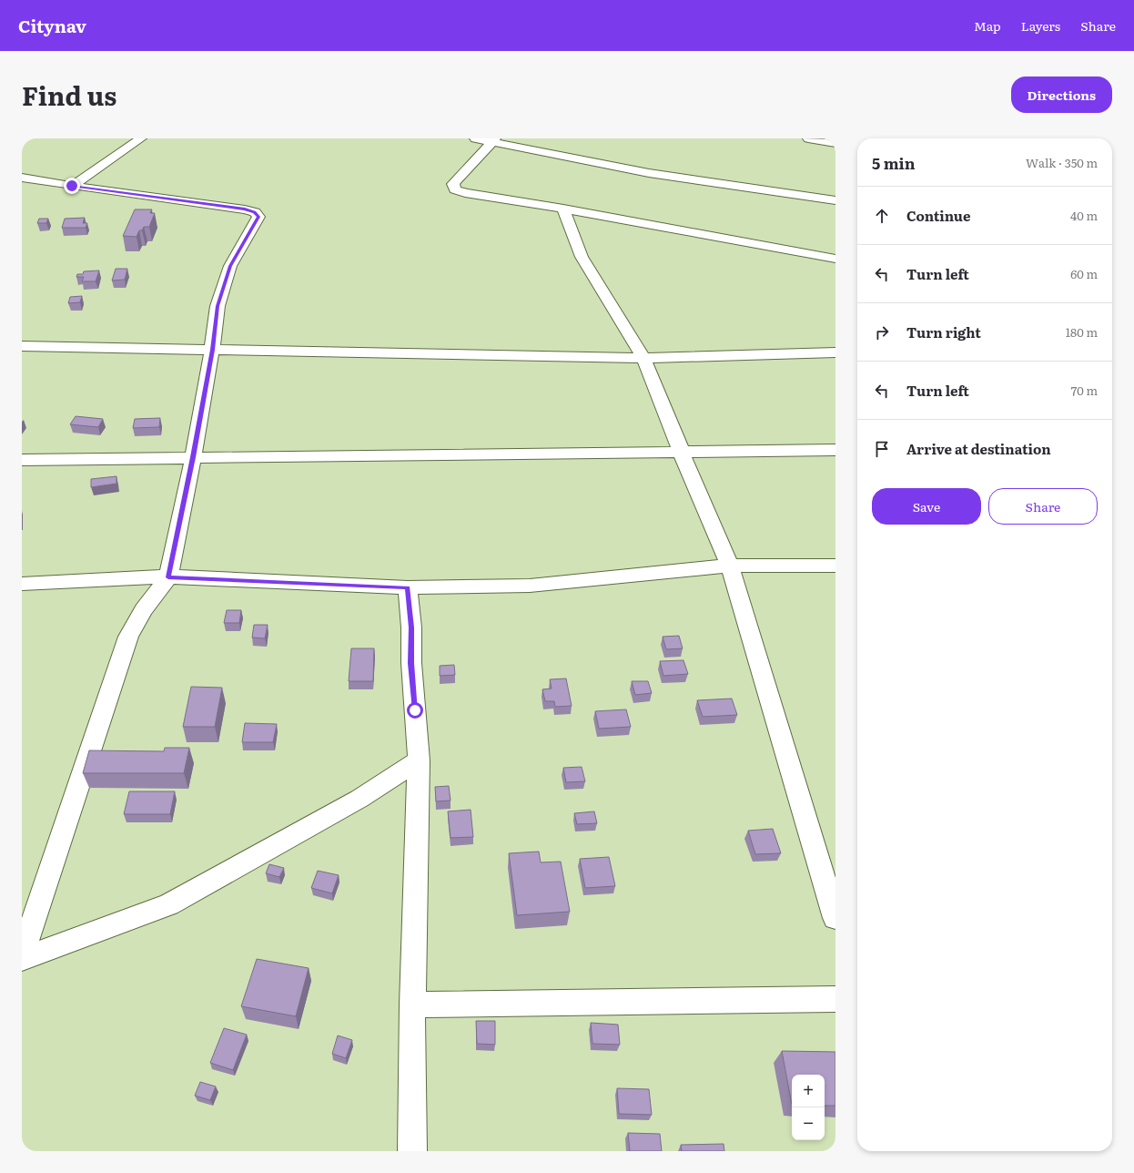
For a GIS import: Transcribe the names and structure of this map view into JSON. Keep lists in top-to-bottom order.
{
  "page": {
    "header": "Citynav",
    "nav": ["Map", "Layers", "Share"],
    "title": "Find us",
    "buttons": [
      "Directions",
      ["Save", "Share"]
    ],
    "heading": ["5 min", "Walk · 350 m"],
    "list": [
      ["Continue", "40 m"],
      ["Turn left", "60 m"],
      ["Turn right", "180 m"],
      ["Turn left", "70 m"],
      "Arrive at destination"
    ],
    "map_buttons": ["+", "−"]
  }
}
